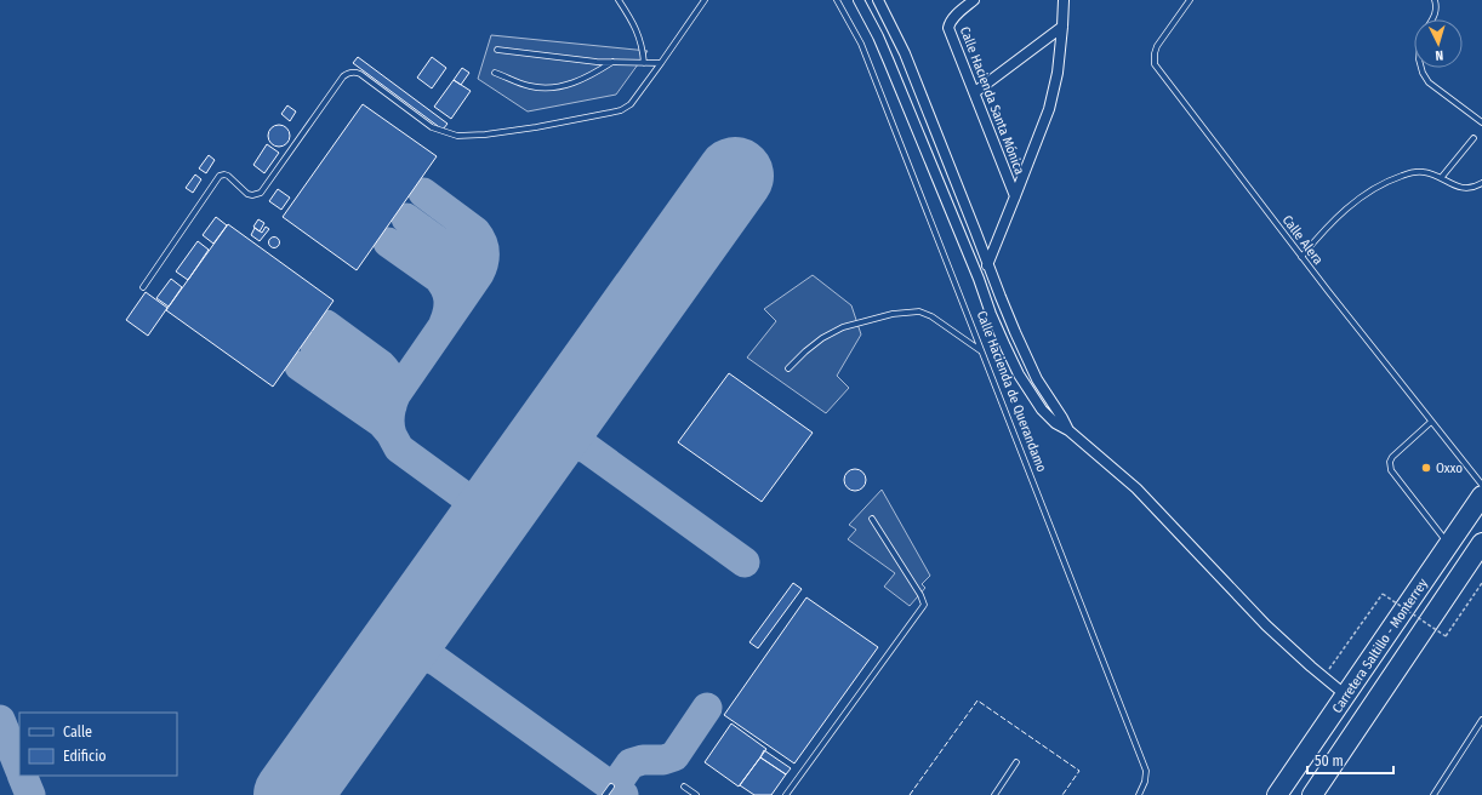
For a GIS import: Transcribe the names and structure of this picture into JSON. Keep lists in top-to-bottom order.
{
  "streets": {
    "highway": ["Carretera Saltillo - Monterrey"],
    "street": ["Calle Hacienda Santa Mónica", "Calle Hacienda de Querandamo"],
    "lane": ["Calle Alera"]
  },
  "crossings": [
    ["Calle Hacienda de Querandamo", "Carretera Saltillo - Monterrey"]
  ],
  "places": ["Oxxo"],
  "legend": ["Calle", "Edificio"],
  "scale_bar": "50 m",
  "north": "bottom"
}
